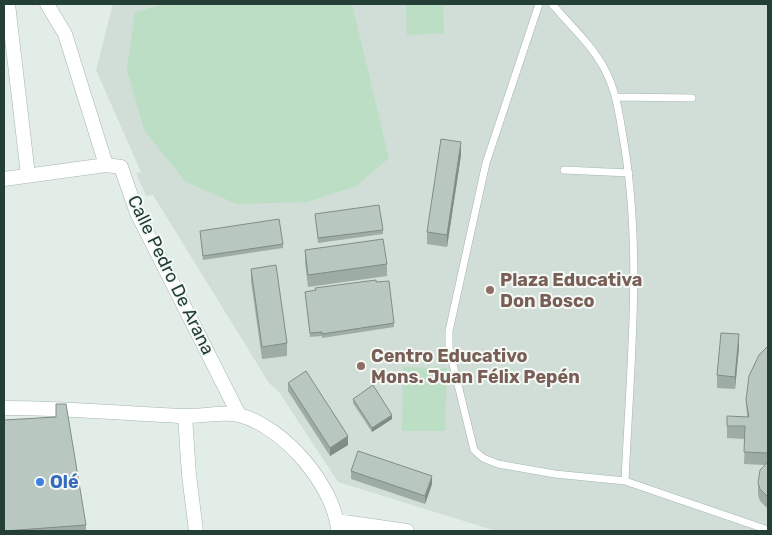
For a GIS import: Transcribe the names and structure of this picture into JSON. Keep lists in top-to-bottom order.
{
  "streets": {
    "street": ["Calle Pedro De Arana"]
  },
  "places": ["Plaza Educativa Don Bosco", "Centro Educativo Mons. Juan Félix Pepén", "Olé"]
}
